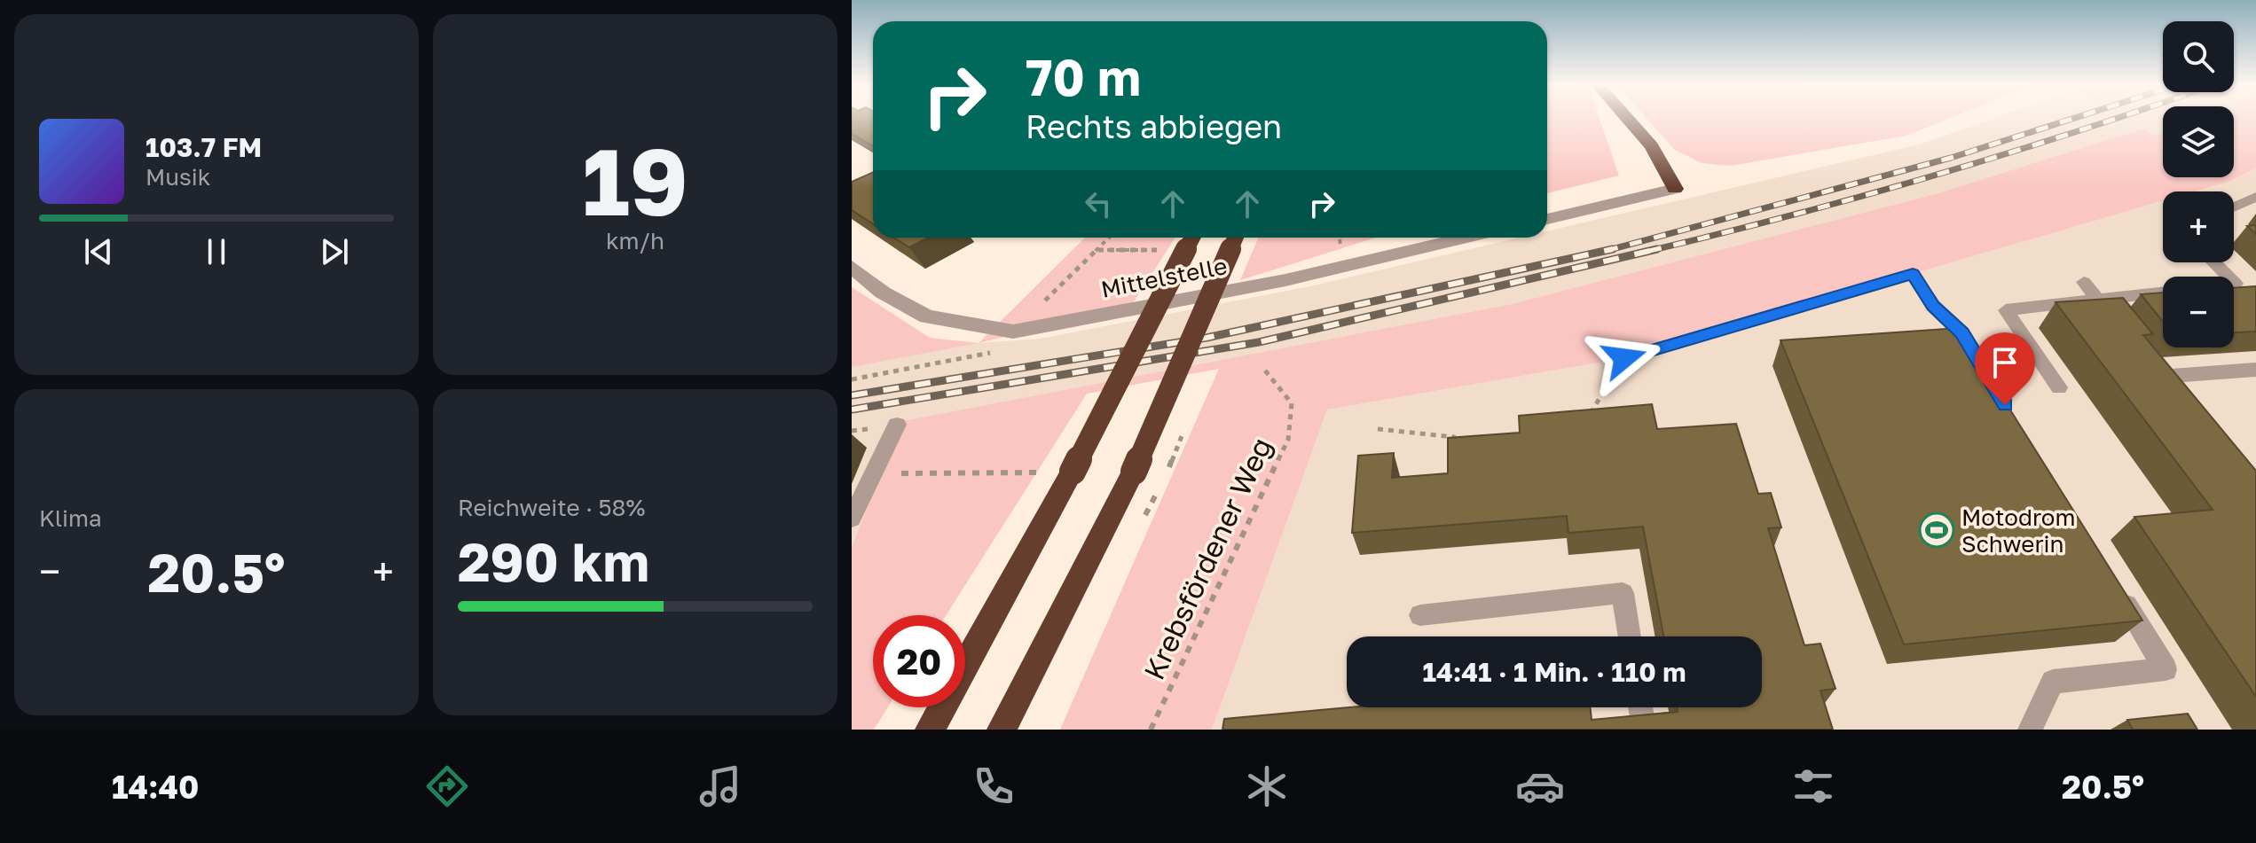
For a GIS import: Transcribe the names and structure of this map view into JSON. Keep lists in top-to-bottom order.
{
  "streets": {
    "street": ["Mittelstelle"],
    "path": ["Krebsfördener Weg"]
  },
  "places": {
    "sports": ["Motodrom Schwerin"]
  },
  "page": {
    "tile": [
      ["19", "km/h"],
      "Klima",
      ["Reichweite · 58%", "290 km"]
    ],
    "map_buttons": ["+", "−"],
    "turn": ["70 m", "Rechts abbiegen"],
    "song": ["103.7 FM", "Musik"],
    "heat": ["−", "20.5°", "+"],
    "limit": "20",
    "trip": "14:41 · 1 Min. · 110 m",
    "tabs": ["14:40", "20.5°"]
  }
}
